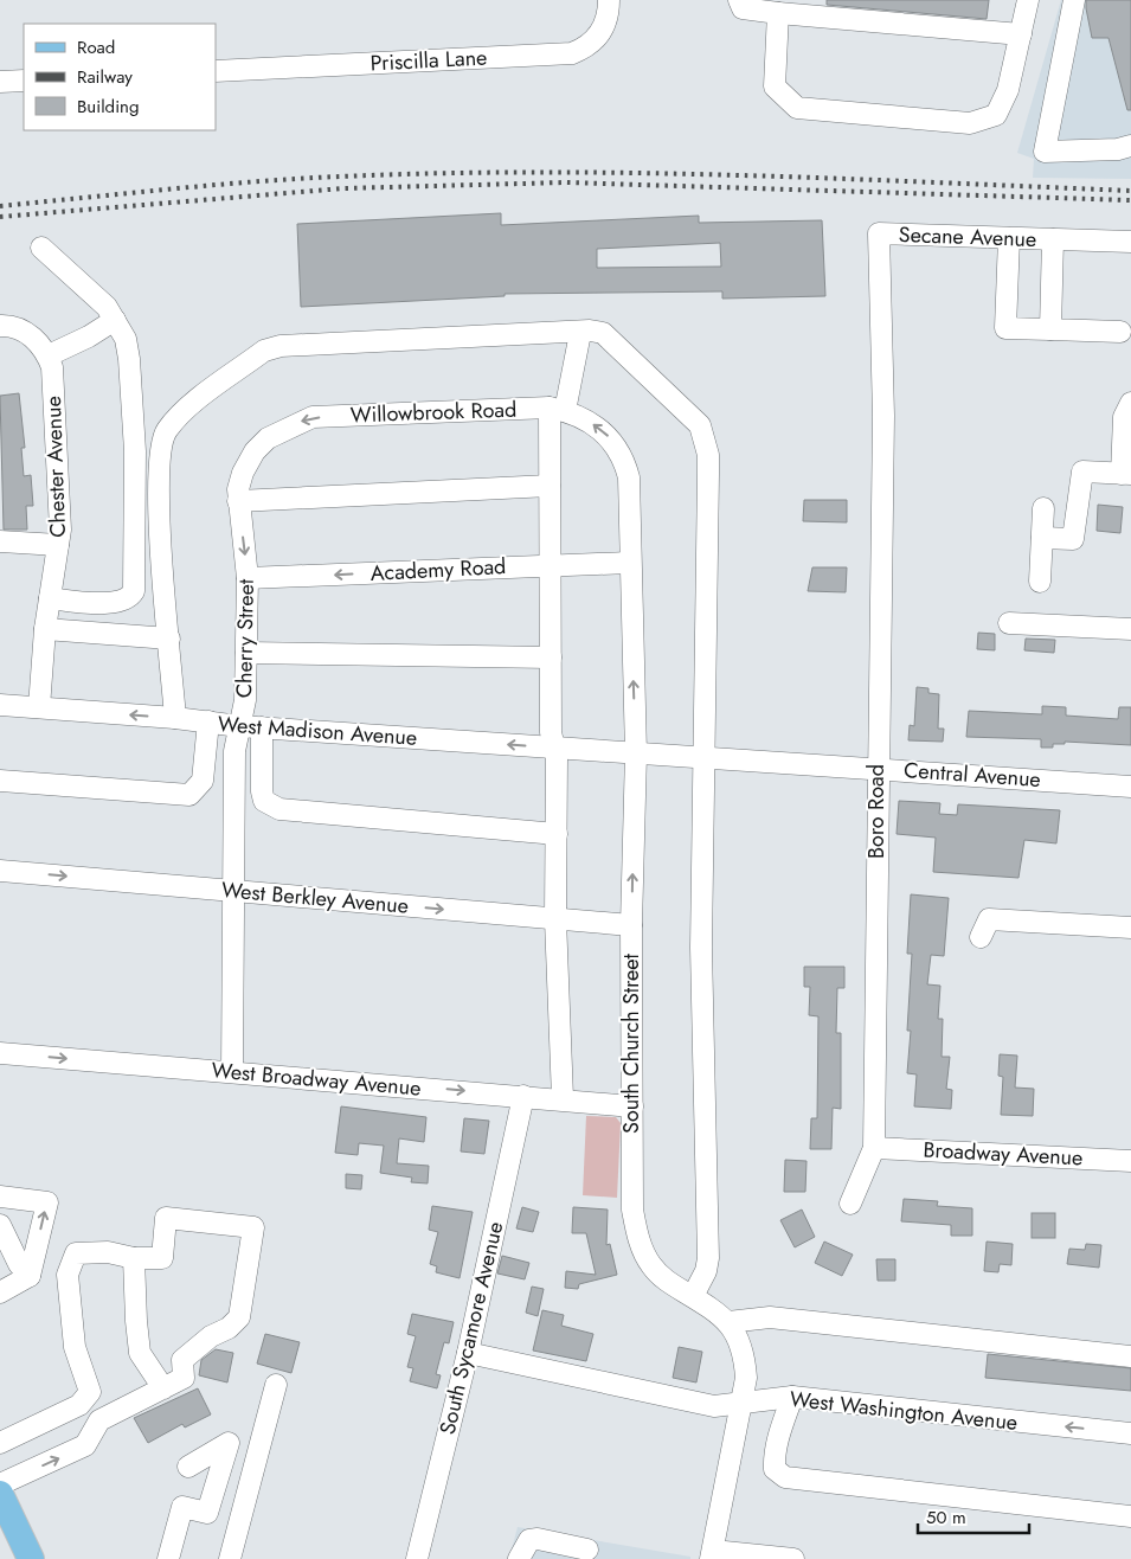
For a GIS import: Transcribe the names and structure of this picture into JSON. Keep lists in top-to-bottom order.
{
  "streets": {
    "street": [
      "Priscilla Lane",
      "Secane Avenue",
      "Willowbrook Road",
      "Chester Avenue",
      "Academy Road",
      "Cherry Street",
      "West Madison Avenue",
      "Central Avenue",
      "Boro Road",
      "West Berkley Avenue",
      "South Church Street",
      "West Broadway Avenue",
      "Broadway Avenue",
      "South Sycamore Avenue",
      "West Washington Avenue"
    ]
  },
  "crossings": [
    ["Secane Avenue", "Boro Road"],
    ["Willowbrook Road", "Cherry Street"],
    ["Willowbrook Road", "South Church Street"],
    ["Chester Avenue", "West Madison Avenue"],
    ["Academy Road", "Cherry Street"],
    ["Academy Road", "South Church Street"],
    ["Cherry Street", "West Madison Avenue"],
    ["Cherry Street", "West Berkley Avenue"],
    ["Cherry Street", "West Broadway Avenue"],
    ["West Madison Avenue", "Central Avenue"],
    ["West Madison Avenue", "South Church Street"],
    ["Central Avenue", "Boro Road"],
    ["Central Avenue", "South Church Street"],
    ["Boro Road", "Broadway Avenue"],
    ["West Berkley Avenue", "South Church Street"],
    ["South Church Street", "West Broadway Avenue"],
    ["South Church Street", "West Washington Avenue"],
    ["West Broadway Avenue", "South Sycamore Avenue"],
    ["South Sycamore Avenue", "West Washington Avenue"]
  ],
  "one_way": ["West Berkley Avenue", "West Broadway Avenue"],
  "legend": ["Road", "Railway", "Building"],
  "scale_bar": "50 m"
}
